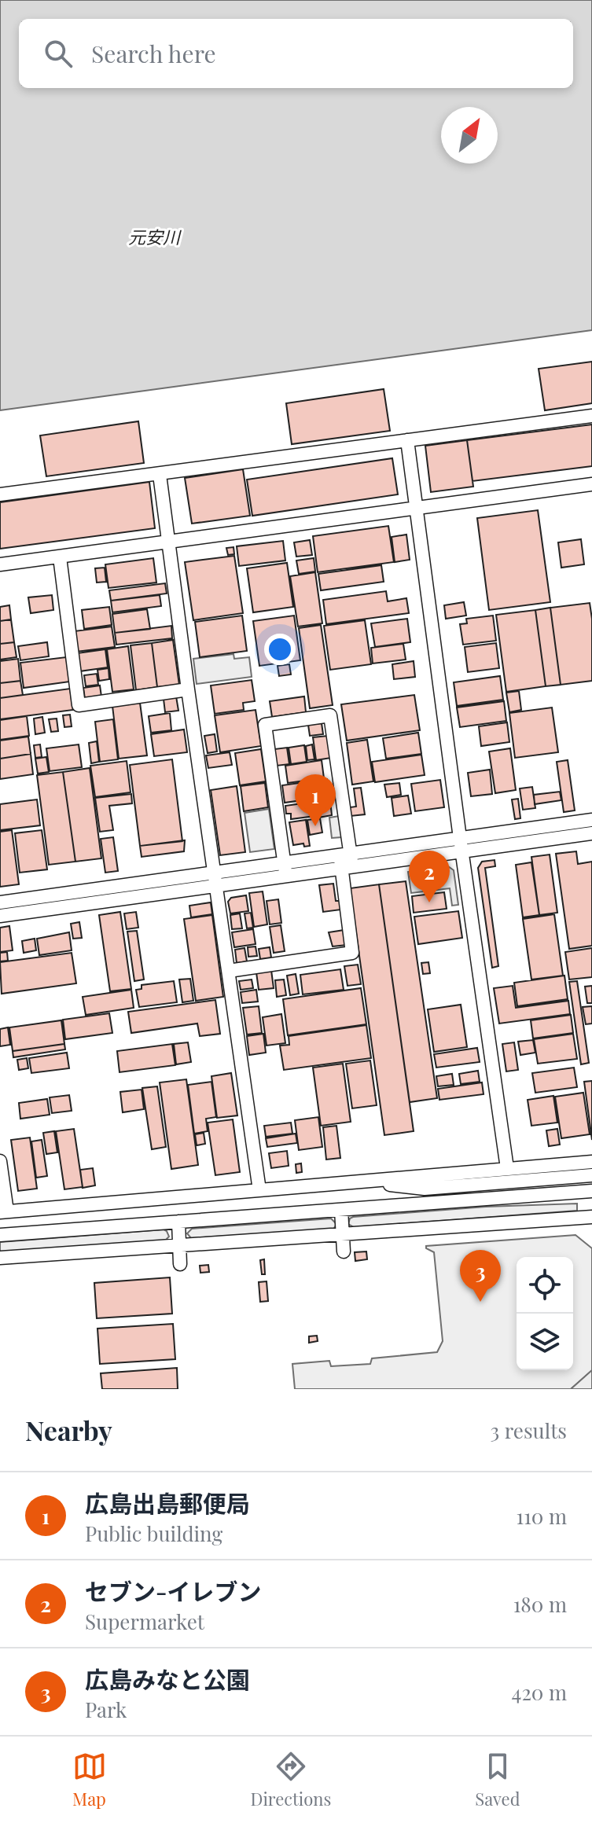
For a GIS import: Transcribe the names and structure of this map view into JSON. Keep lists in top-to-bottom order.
{
  "water": ["元安川"],
  "north": "top right",
  "page": {
    "search": "Search here",
    "pins": ["1", "2", "3"],
    "heading": ["Nearby", "3 results"],
    "list": [
      {
        "mark": "1",
        "name": "広島出島郵便局",
        "note": "Public building",
        "value": "110 m"
      },
      {
        "mark": "2",
        "name": "セブン-イレブン",
        "note": "Supermarket",
        "value": "180 m"
      },
      {
        "mark": "3",
        "name": "広島みなと公園",
        "note": "Park",
        "value": "420 m"
      }
    ],
    "nav": ["Map", "Directions", "Saved"]
  }
}
